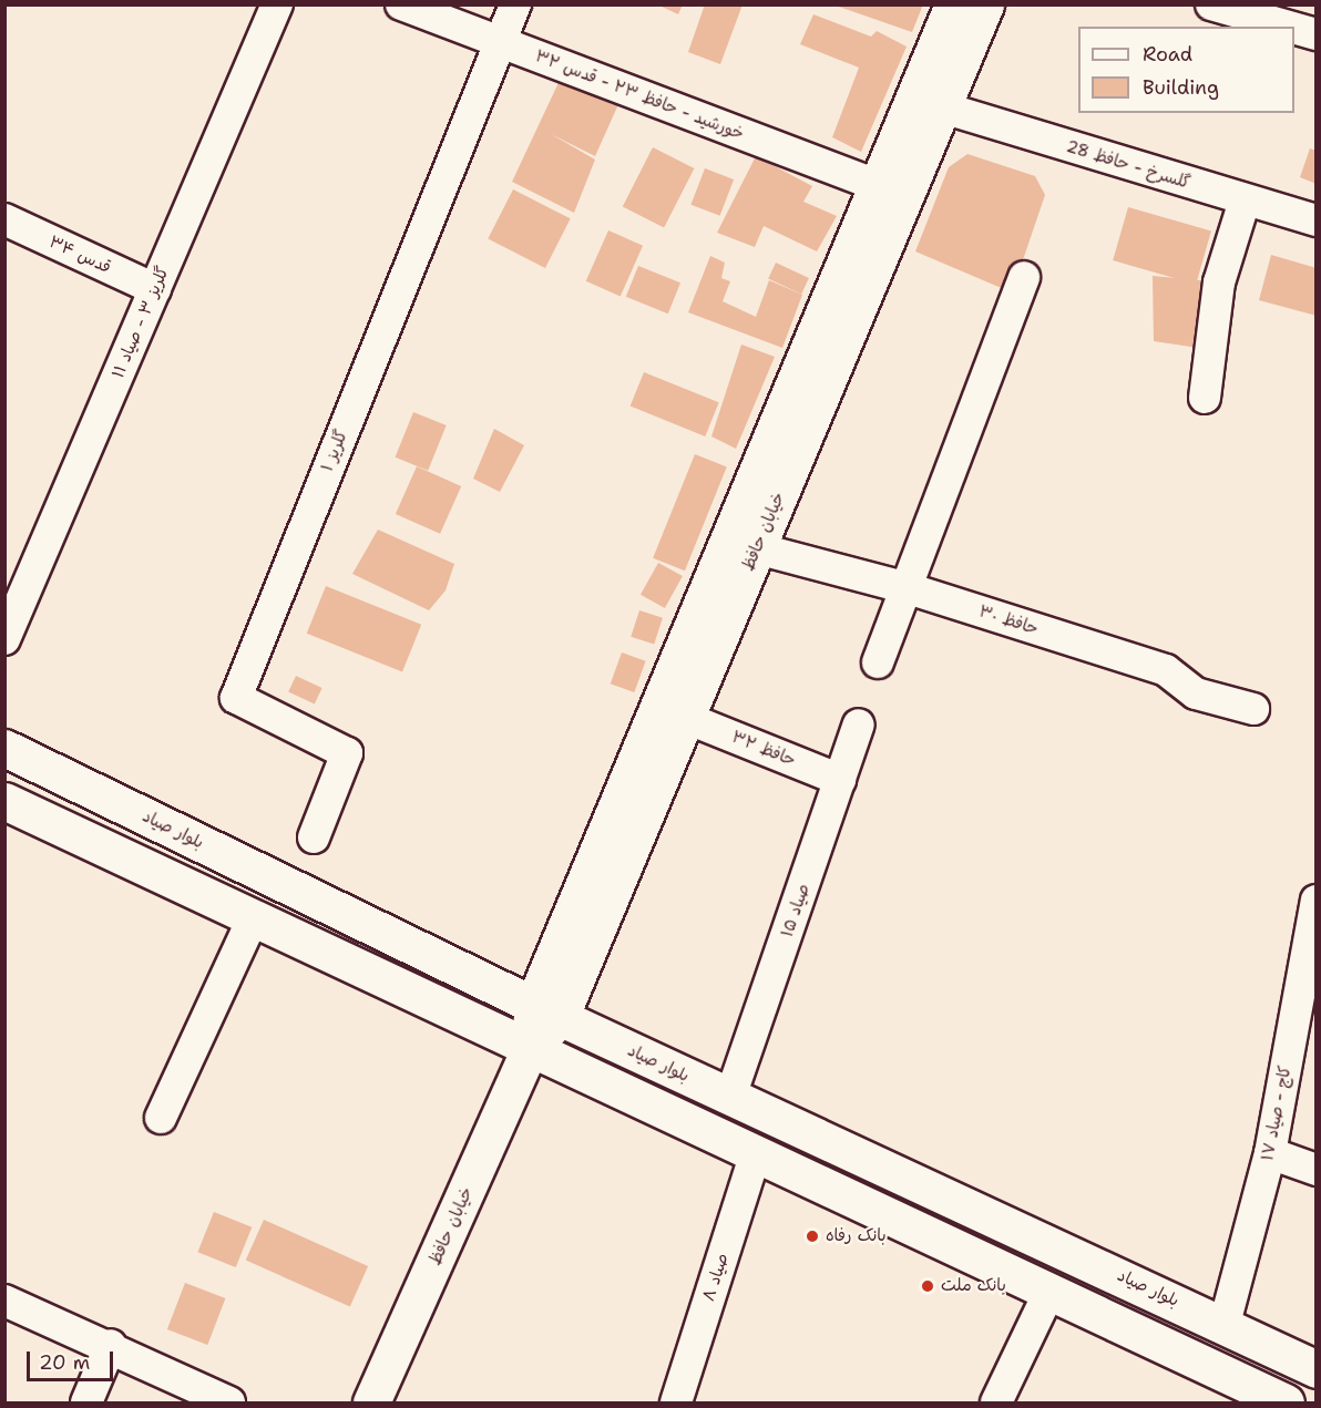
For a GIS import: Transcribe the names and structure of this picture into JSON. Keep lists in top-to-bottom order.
{
  "streets": {
    "main road": ["خیابان حافظ", "بلوار صیاد"],
    "street": [
      "خورشید - حافظ ۲۳ - قدس ۳۲",
      "گلسرخ - حافظ 28",
      "قدس ۳۴",
      "گلریز ۳ - صیاد ۱۱",
      "گلریز ۱",
      "حافظ ۳۰",
      "حافظ ۳۲",
      "صیاد ۱۵",
      "کاج - صیاد ۱۷",
      "صیاد ۸"
    ]
  },
  "crossings": [
    ["خورشید - حافظ ۲۳ - قدس ۳۲", "گلریز ۱"],
    ["خورشید - حافظ ۲۳ - قدس ۳۲", "خیابان حافظ"],
    ["گلسرخ - حافظ 28", "خیابان حافظ"],
    ["قدس ۳۴", "گلریز ۳ - صیاد ۱۱"],
    ["خیابان حافظ", "حافظ ۳۰"],
    ["خیابان حافظ", "حافظ ۳۲"],
    ["خیابان حافظ", "بلوار صیاد"],
    ["حافظ ۳۲", "صیاد ۱۵"],
    ["بلوار صیاد", "صیاد ۱۵"],
    ["بلوار صیاد", "کاج - صیاد ۱۷"]
  ],
  "places": ["بانک رفاه", "بانک ملت"],
  "legend": ["Road", "Building"],
  "scale_bar": "20 m"
}
